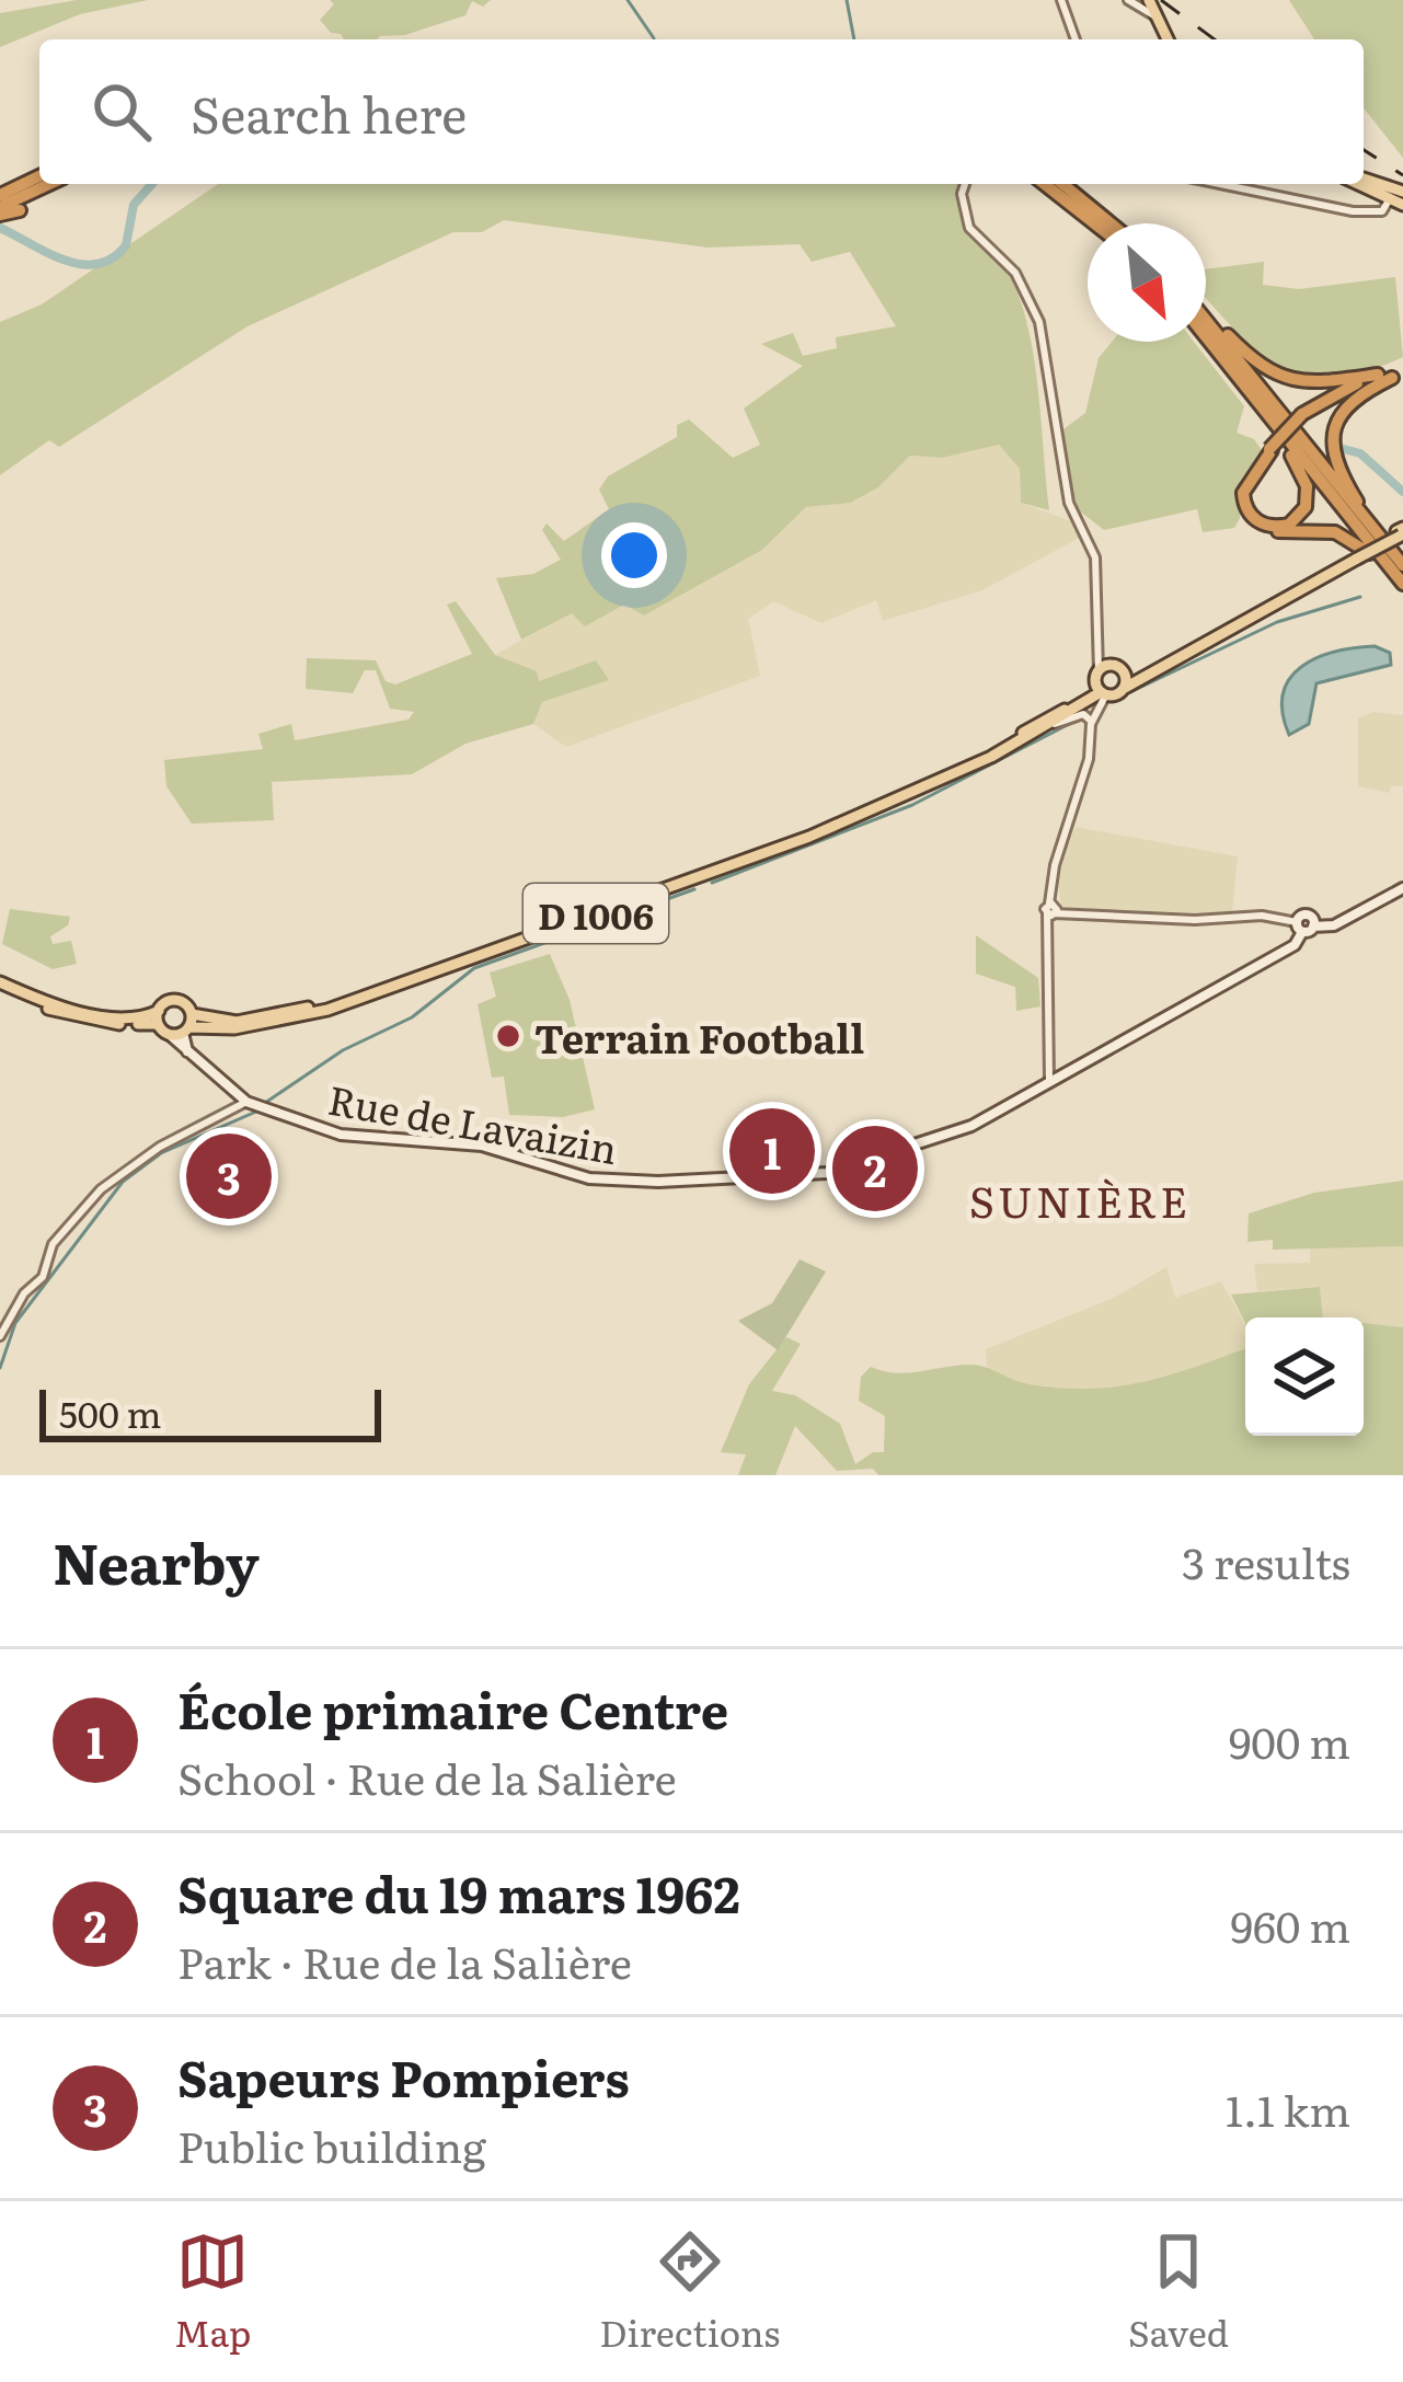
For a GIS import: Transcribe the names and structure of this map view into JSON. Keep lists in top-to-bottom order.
{
  "streets": {
    "main road": ["D 1006", "Rue de Lavaizin"]
  },
  "crossings": [
    ["D 1006", "Rue de Lavaizin"]
  ],
  "districts": ["SUNIÈRE"],
  "places": ["Terrain Football"],
  "scale_bar": "500 m",
  "north": "bottom right",
  "page": {
    "search": "Search here",
    "pins": ["1", "2", "3"],
    "scale": "500 m",
    "heading": ["Nearby", "3 results"],
    "list": [
      {
        "mark": "1",
        "name": "École primaire Centre",
        "note": "School · Rue de la Salière",
        "value": "900 m"
      },
      {
        "mark": "2",
        "name": "Square du 19 mars 1962",
        "note": "Park · Rue de la Salière",
        "value": "960 m"
      },
      {
        "mark": "3",
        "name": "Sapeurs Pompiers",
        "note": "Public building",
        "value": "1.1 km"
      }
    ],
    "nav": ["Map", "Directions", "Saved"]
  }
}
